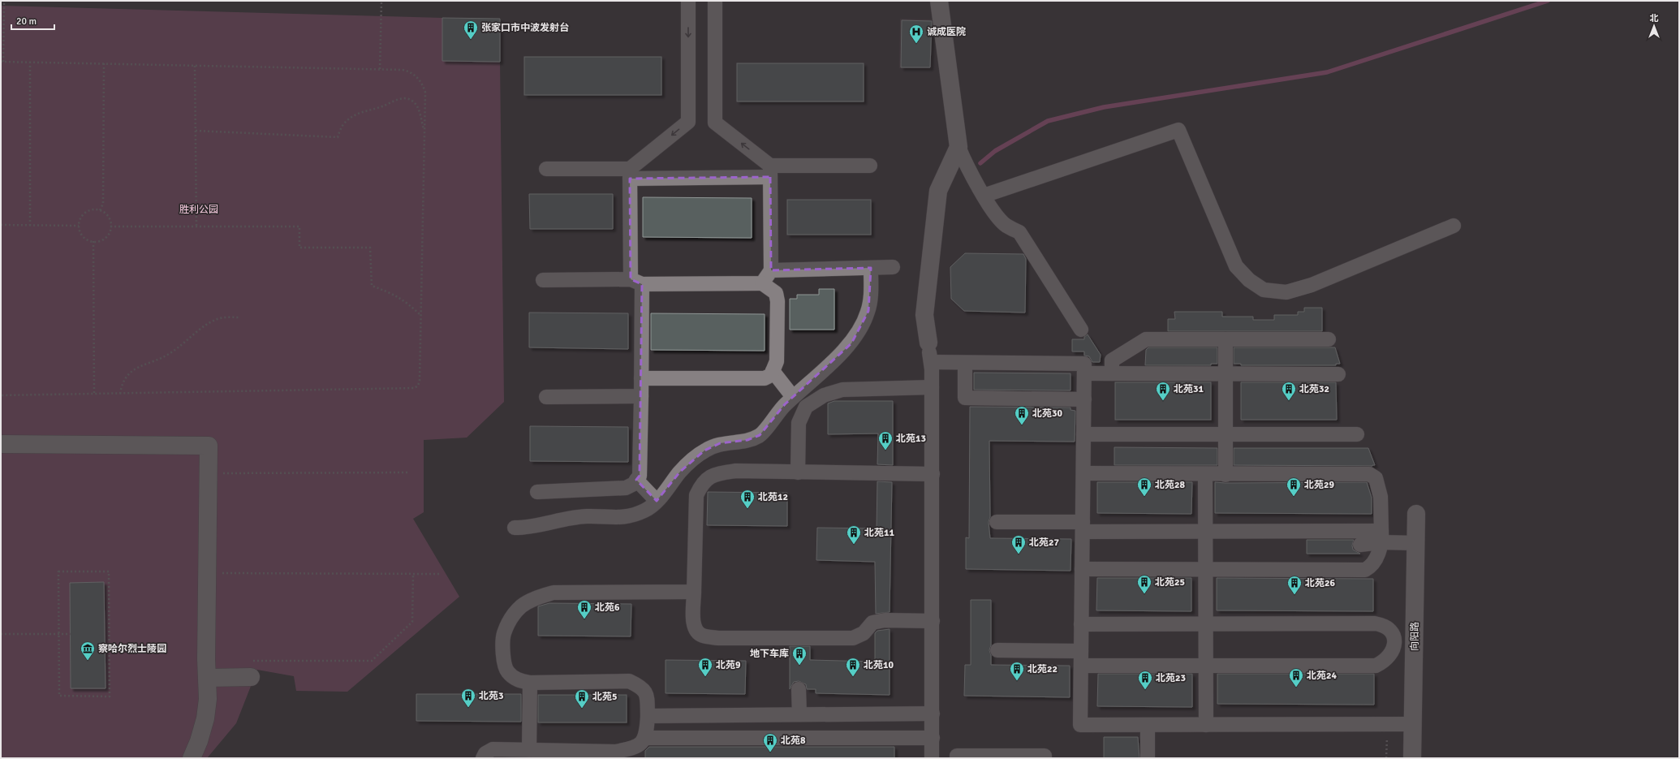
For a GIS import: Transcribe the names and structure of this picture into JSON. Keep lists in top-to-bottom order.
{
  "streets": {
    "street": ["向阳路"]
  },
  "parks": ["胜利公园"],
  "places": {
    "building": [
      "张家口市中波发射台",
      "北苑31",
      "北苑32",
      "北苑30",
      "北苑13",
      "北苑28",
      "北苑29",
      "北苑12",
      "北苑11",
      "北苑27",
      "北苑25",
      "北苑26",
      "北苑6",
      "地下车库",
      "北苑9",
      "北苑10",
      "北苑22",
      "北苑24",
      "北苑23",
      "北苑3",
      "北苑5",
      "北苑8"
    ],
    "hospital": ["诚成医院"],
    "museum": ["察哈尔烈士陵园"]
  },
  "scale_bar": "20 m",
  "north": "top"
}
